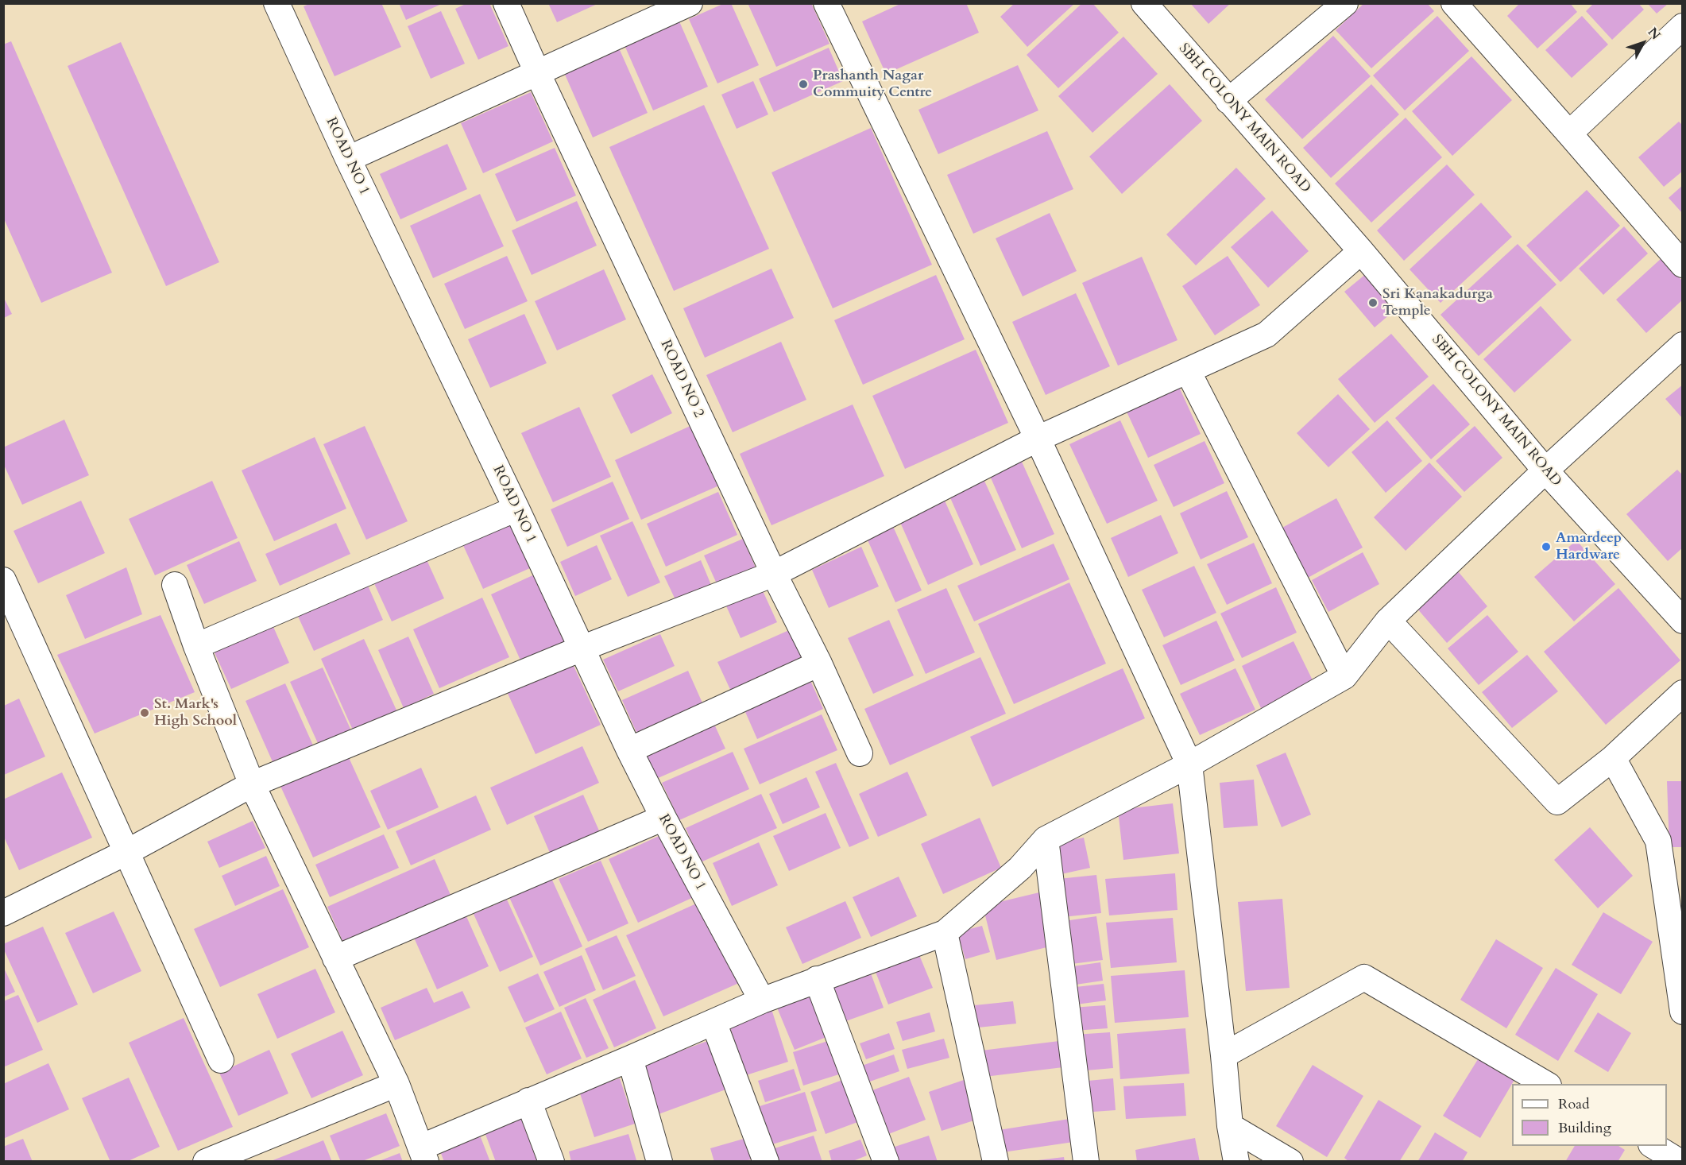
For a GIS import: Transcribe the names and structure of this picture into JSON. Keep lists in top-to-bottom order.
{
  "streets": {
    "street": ["SBH COLONY MAIN ROAD", "ROAD NO 1", "ROAD NO 2"]
  },
  "places": [
    "Prashanth Nagar Commuity Centre",
    "Sri Kanakadurga Temple",
    "Amardeep Hardware",
    "St. Mark's High School"
  ],
  "legend": ["Road", "Building"],
  "north": "top right"
}
